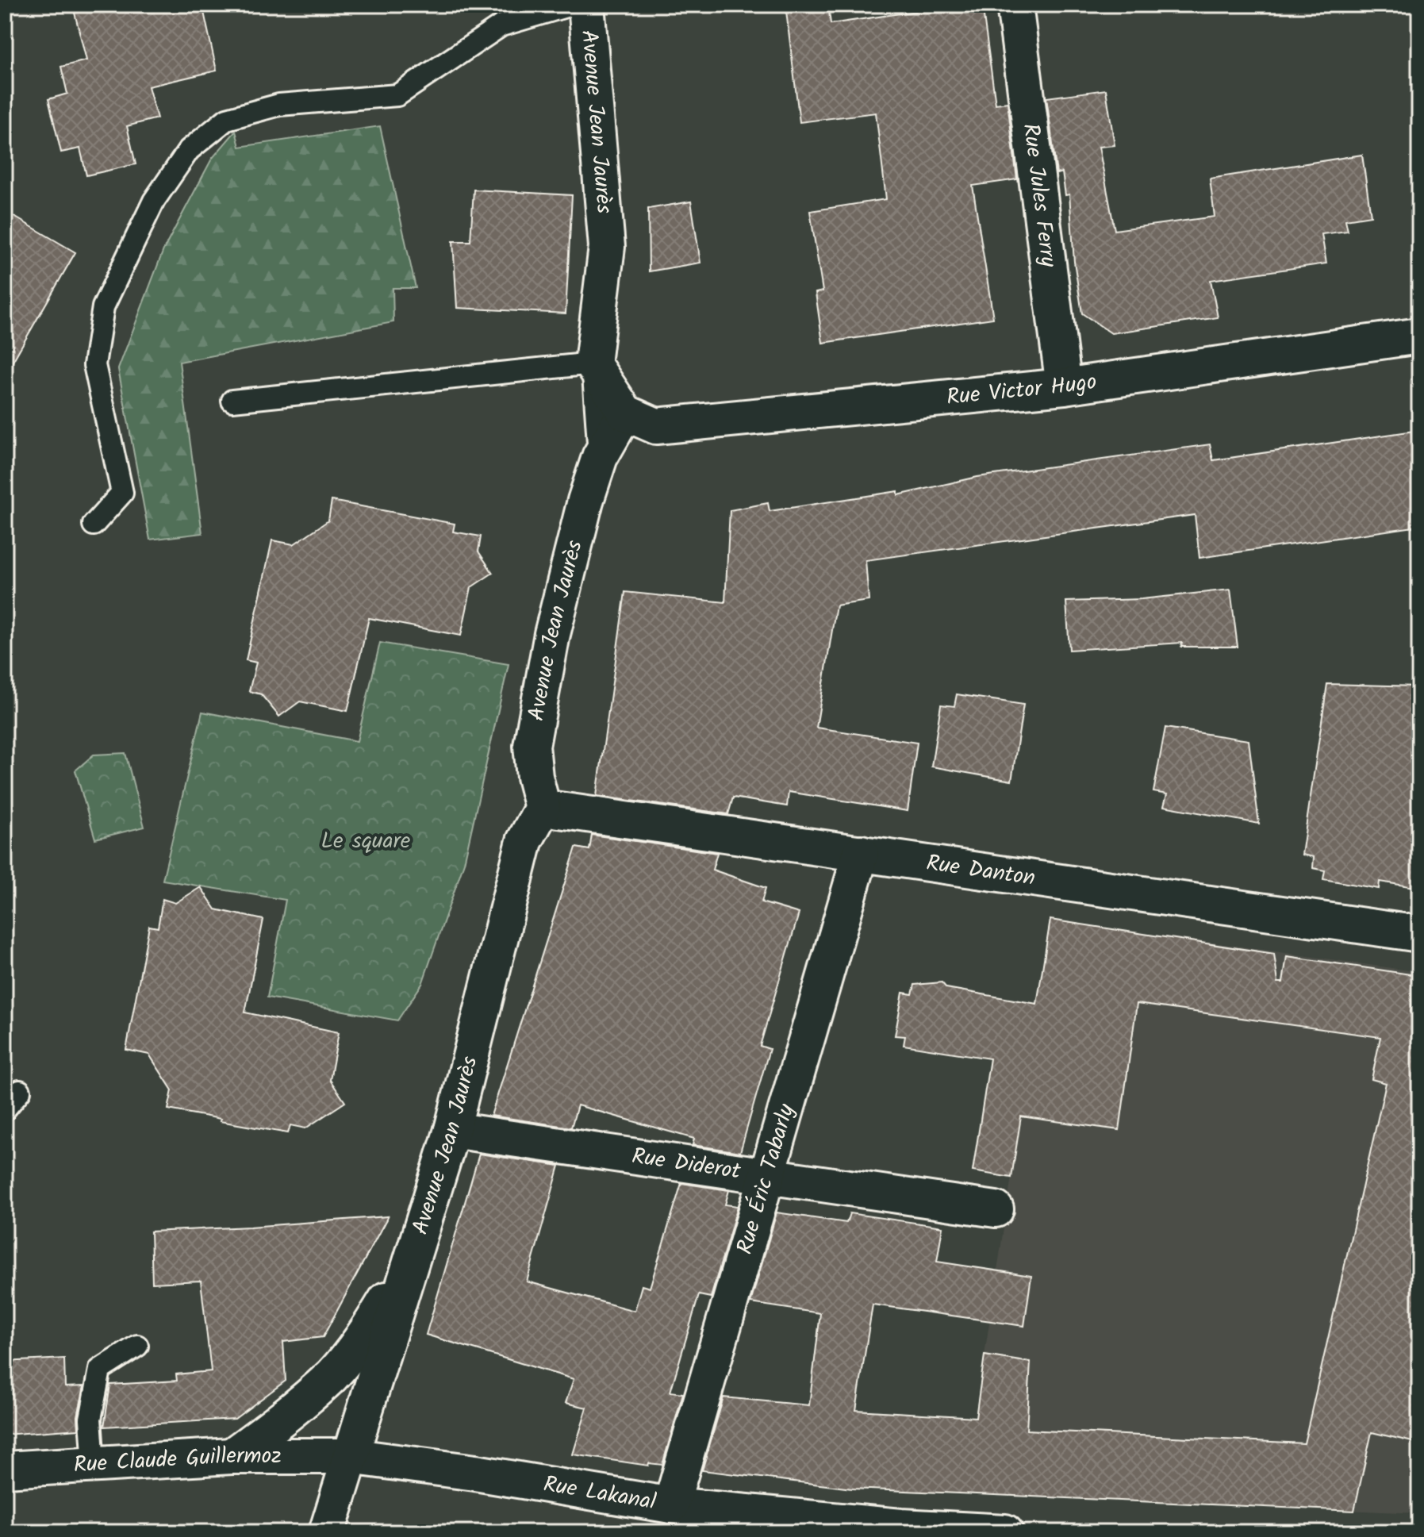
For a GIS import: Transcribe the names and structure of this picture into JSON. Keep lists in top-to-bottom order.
{
  "streets": {
    "street": [
      "Avenue Jean Jaurès",
      "Rue Jules Ferry",
      "Rue Victor Hugo",
      "Rue Danton",
      "Rue Diderot",
      "Rue Éric Tabarly",
      "Rue Claude Guillermoz",
      "Rue Lakanal"
    ]
  },
  "crossings": [
    ["Avenue Jean Jaurès", "Rue Victor Hugo"],
    ["Avenue Jean Jaurès", "Rue Danton"],
    ["Avenue Jean Jaurès", "Rue Diderot"],
    ["Avenue Jean Jaurès", "Rue Claude Guillermoz"],
    ["Avenue Jean Jaurès", "Rue Lakanal"],
    ["Rue Jules Ferry", "Rue Victor Hugo"],
    ["Rue Danton", "Rue Éric Tabarly"],
    ["Rue Diderot", "Rue Éric Tabarly"],
    ["Rue Éric Tabarly", "Rue Lakanal"],
    ["Rue Claude Guillermoz", "Rue Lakanal"]
  ],
  "parks": ["Le square"]
}
